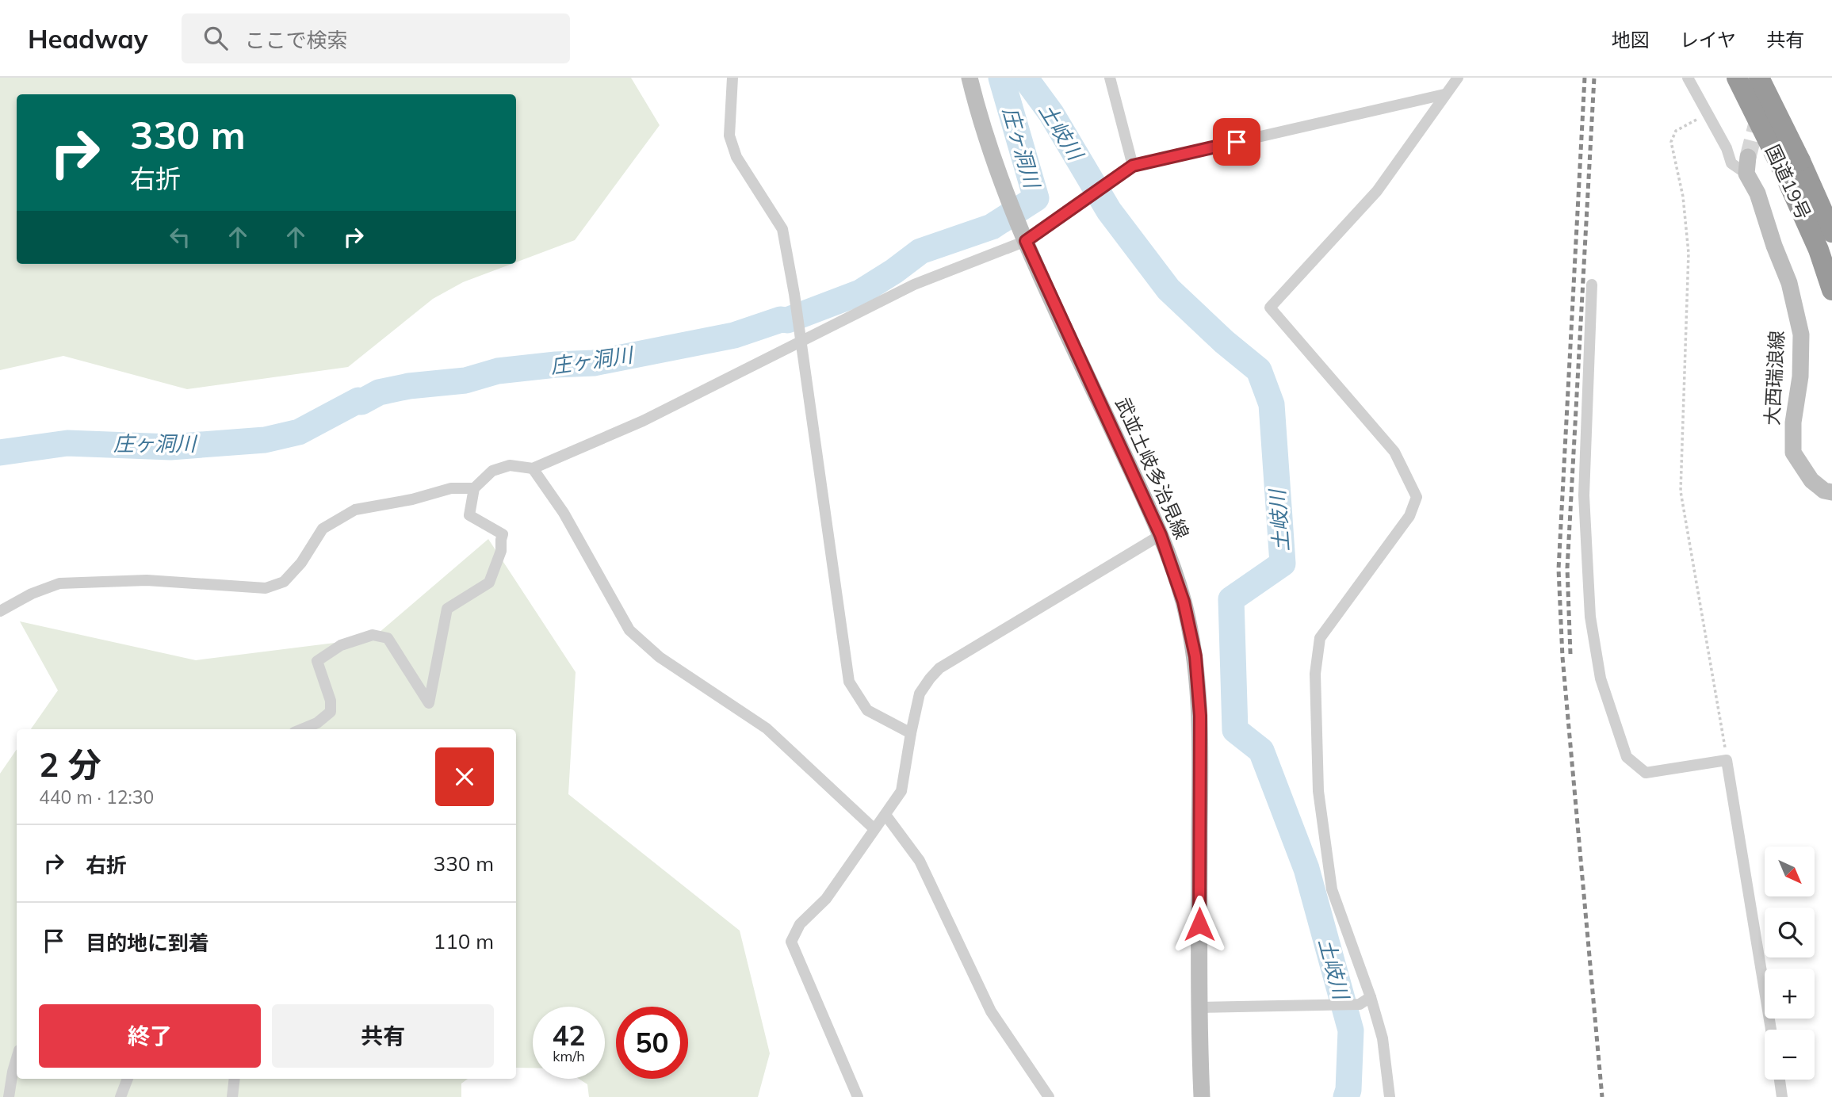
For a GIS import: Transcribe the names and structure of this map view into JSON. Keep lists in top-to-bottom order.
{
  "streets": {
    "highway": ["国道19号"],
    "main road": ["大西瑞浪線", "武並土岐多治見線"]
  },
  "water": ["土岐川", "庄ヶ洞川"],
  "north": "bottom right",
  "page": {
    "header": "Headway",
    "search": "ここで検索",
    "nav": ["地図", "レイヤ", "共有"],
    "turn": ["330 m", "右折"],
    "heading": ["2 分", "440 m · 12:30"],
    "list": [
      {
        "name": "右折",
        "value": "330 m"
      },
      {
        "name": "目的地に到着",
        "value": "110 m"
      }
    ],
    "map_buttons": ["+", "−"],
    "buttons": ["終了", "共有"],
    "speed": "42 km/h",
    "limit": "50"
  }
}
